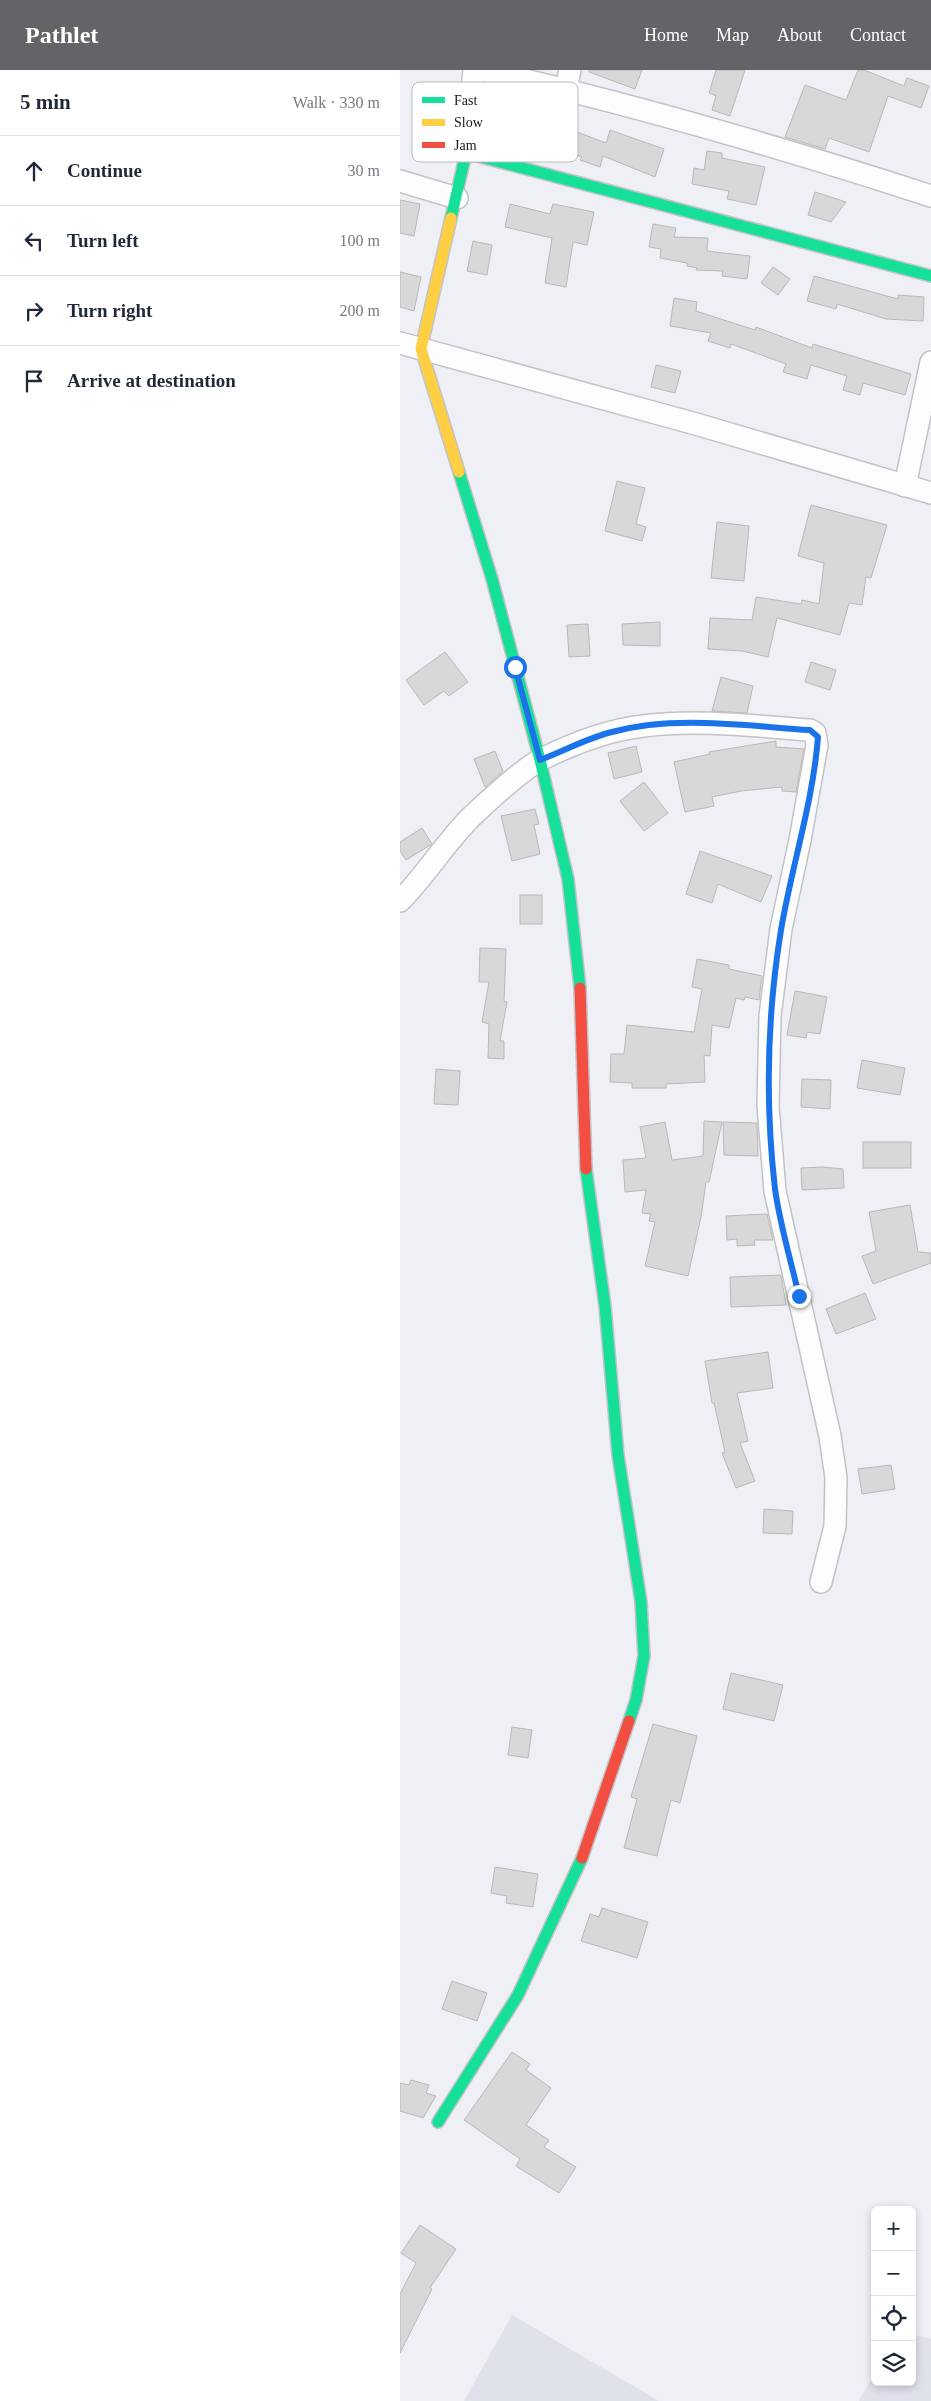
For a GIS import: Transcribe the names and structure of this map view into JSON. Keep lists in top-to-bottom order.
{
  "legend": ["Fast", "Slow", "Jam"],
  "page": {
    "header": "Pathlet",
    "nav": [
      "Home",
      "Map",
      "About",
      "Contact"
    ],
    "heading": ["5 min", "Walk · 330 m"],
    "list": [
      ["Continue", "30 m"],
      ["Turn left", "100 m"],
      ["Turn right", "200 m"],
      "Arrive at destination"
    ],
    "map_buttons": ["+", "−"]
  }
}
